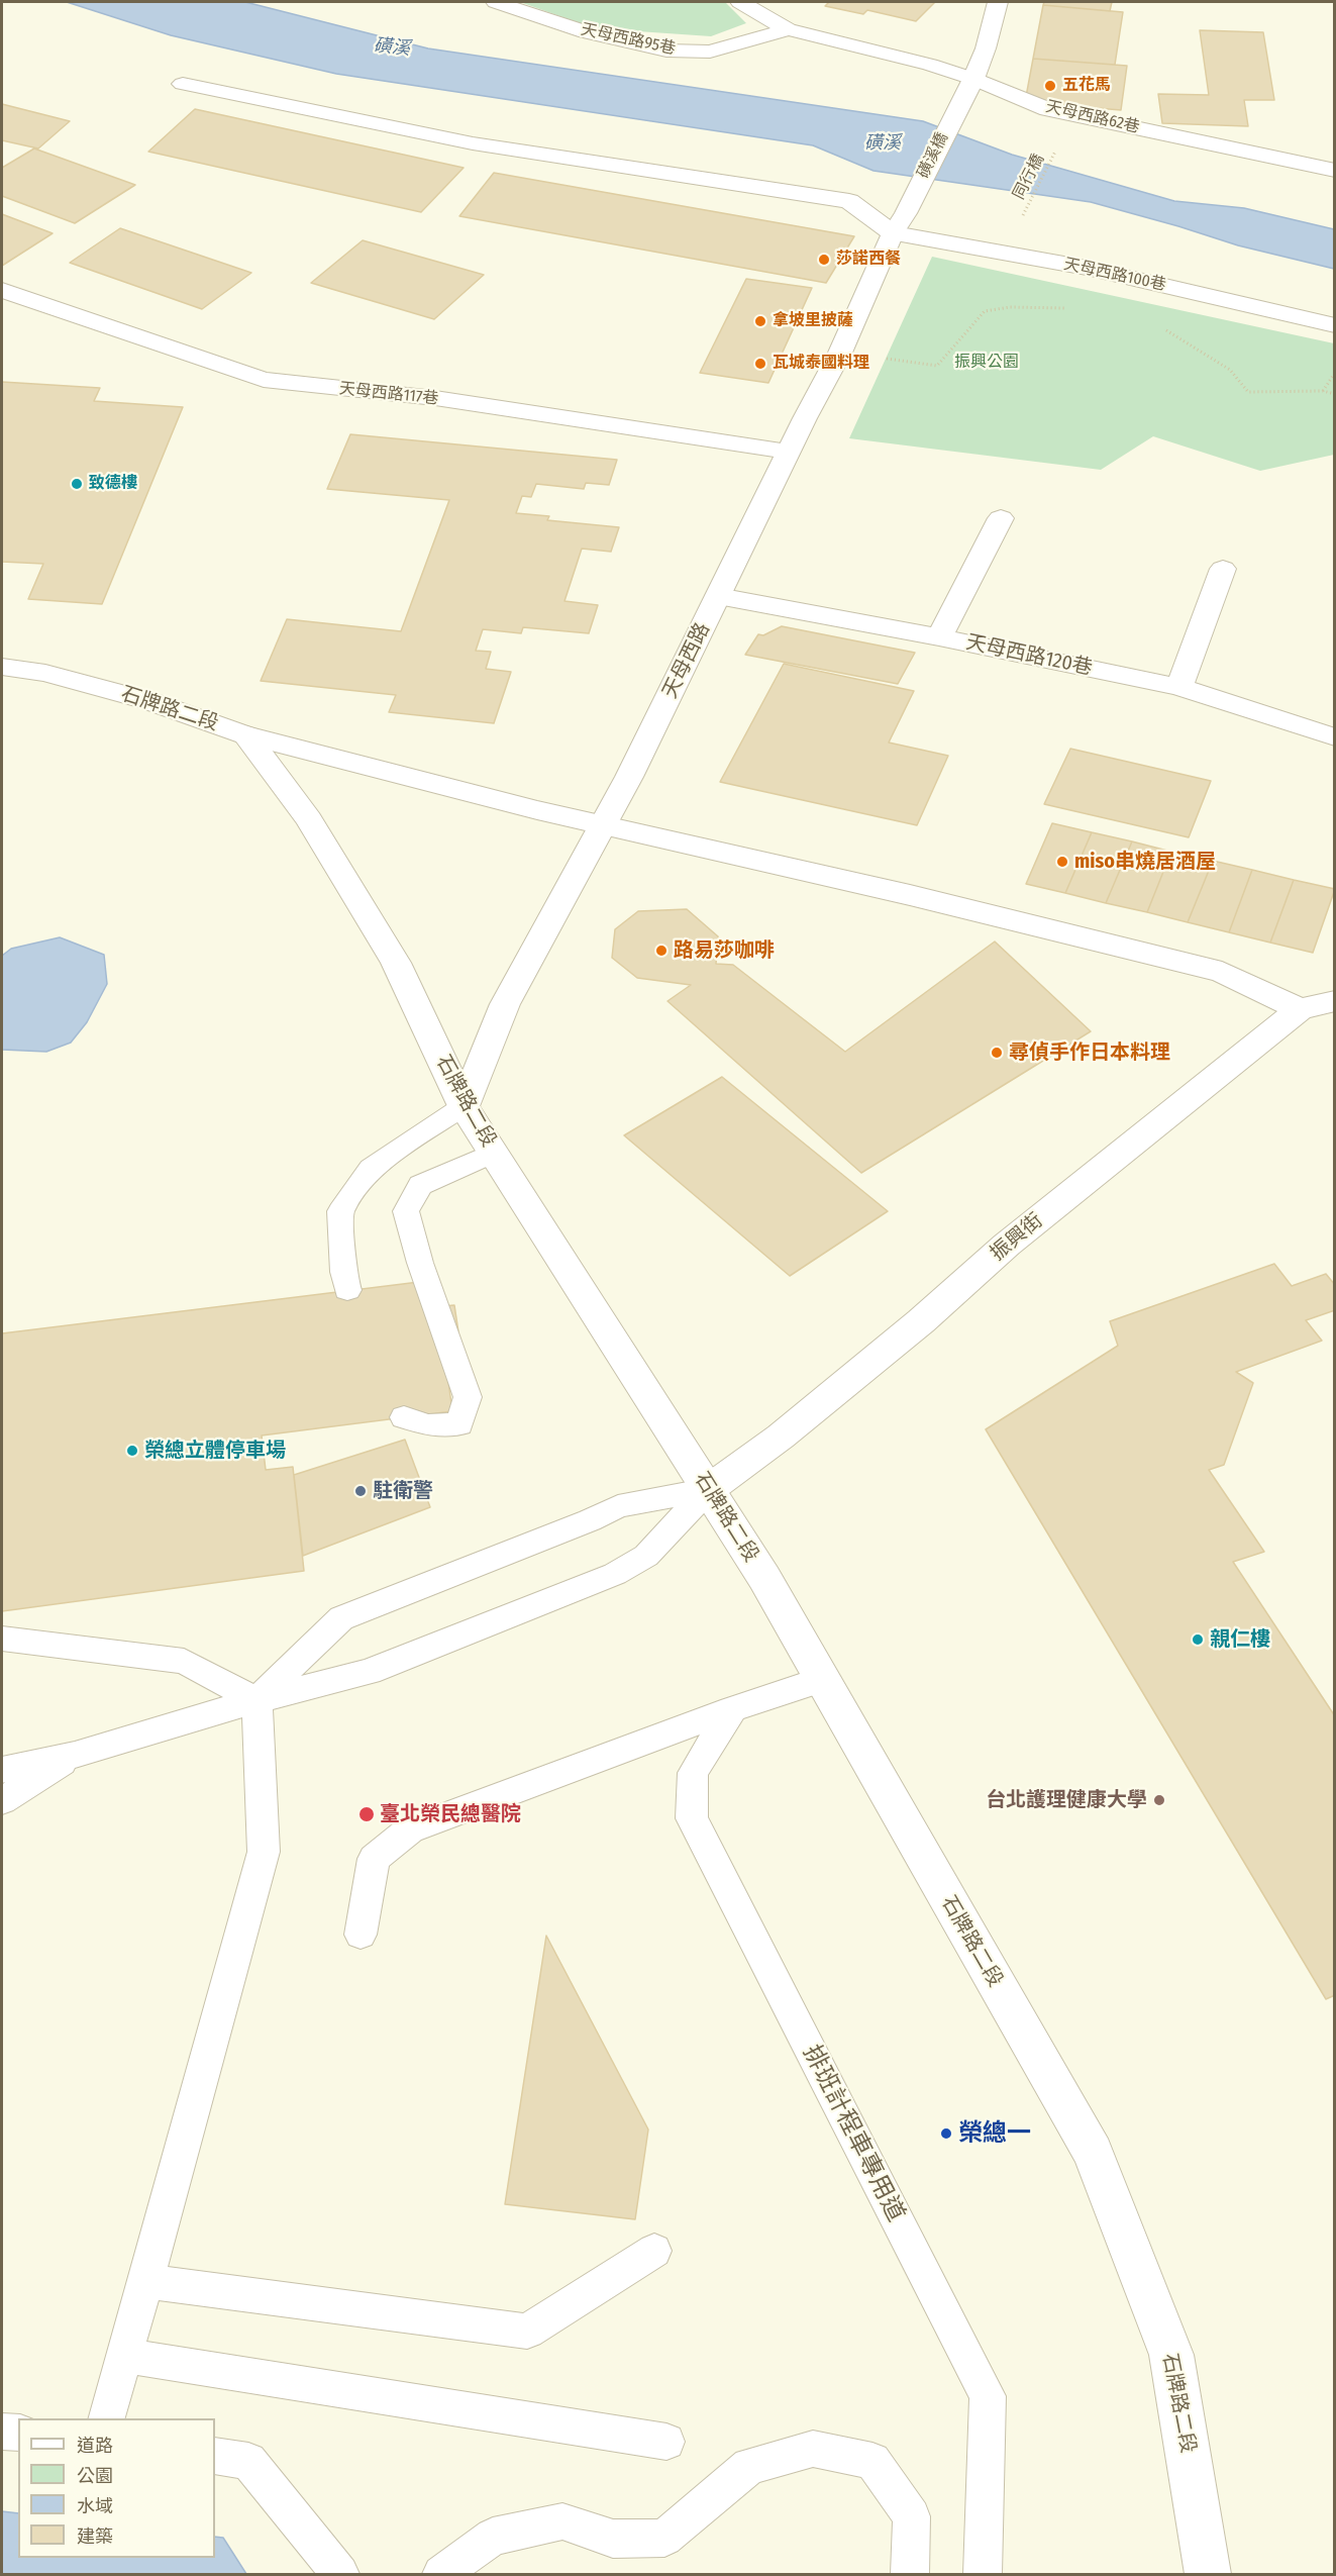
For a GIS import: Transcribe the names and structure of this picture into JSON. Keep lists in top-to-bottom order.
{
  "streets": {
    "street": [
      "天母西路95巷",
      "天母西路62巷",
      "磺溪橋",
      "天母西路100巷",
      "天母西路117巷",
      "天母西路120巷",
      "天母西路",
      "石牌路二段",
      "振興街"
    ],
    "lane": ["排班計程車專用道"],
    "path": ["同行橋"]
  },
  "crossings": [
    ["天母西路95巷", "天母西路62巷"],
    ["天母西路95巷", "磺溪橋"],
    ["天母西路62巷", "磺溪橋"],
    ["磺溪橋", "天母西路100巷"],
    ["磺溪橋", "天母西路"],
    ["天母西路100巷", "天母西路"],
    ["天母西路117巷", "天母西路"],
    ["天母西路120巷", "天母西路"],
    ["天母西路", "石牌路二段"],
    ["石牌路二段", "振興街"]
  ],
  "water": ["磺溪"],
  "parks": ["振興公園"],
  "places": [
    "五花馬",
    "莎諾西餐",
    "拿坡里披薩",
    "瓦城泰國料理",
    "致德樓",
    "miso串燒居酒屋",
    "路易莎咖啡",
    "尋偵手作日本料理",
    "榮總立體停車場",
    "駐衛警",
    "親仁樓",
    "台北護理健康大學",
    "臺北榮民總醫院",
    "榮總一"
  ],
  "legend": [
    "道路",
    "公園",
    "水域",
    "建築"
  ]
}
